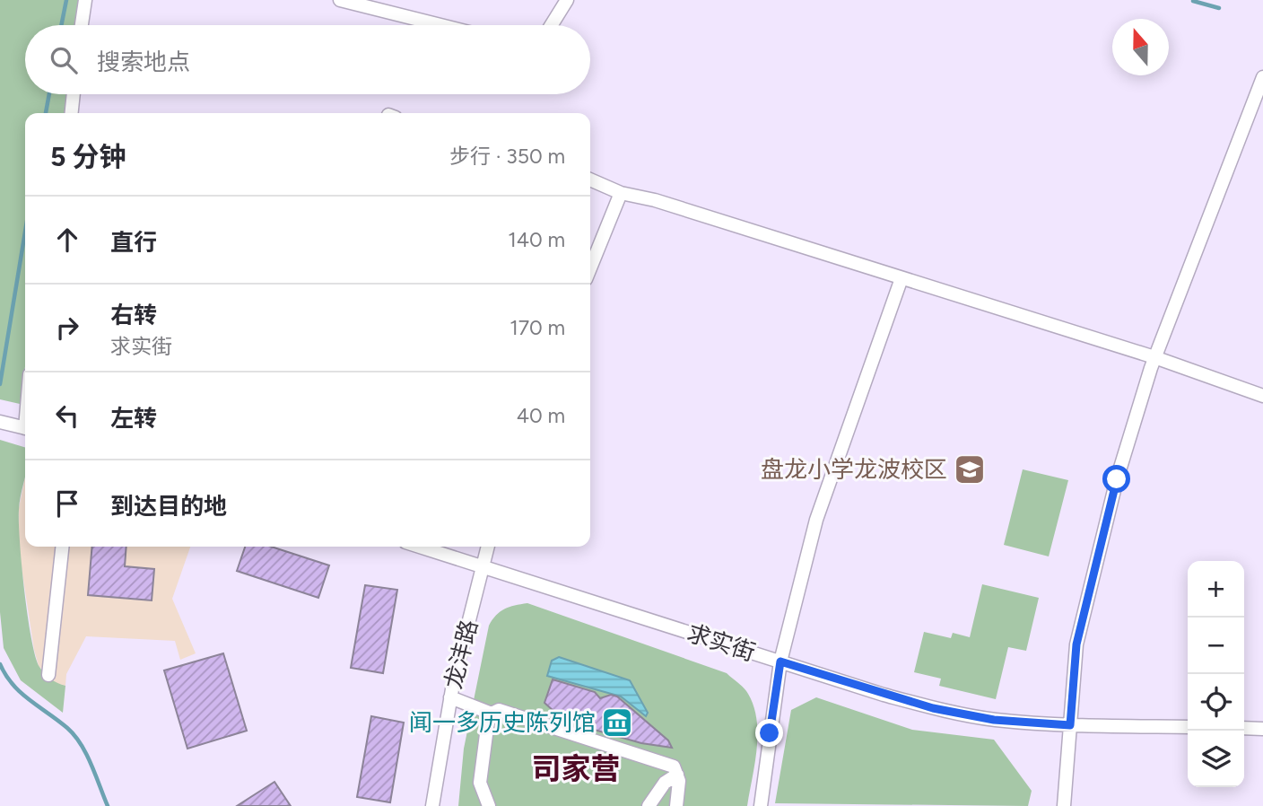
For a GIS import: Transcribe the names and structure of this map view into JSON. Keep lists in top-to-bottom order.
{
  "streets": {
    "street": ["求实街", "龙沣路"]
  },
  "crossings": [
    ["求实街", "龙沣路"]
  ],
  "districts": ["司家营"],
  "places": {
    "school or university": ["盘龙小学龙波校区"],
    "museum": ["闻一多历史陈列馆"]
  },
  "north": "top",
  "page": {
    "search": "搜索地点",
    "heading": ["5 分钟", "步行 · 350 m"],
    "list": [
      ["直行", "140 m"],
      ["右转", "求实街", "170 m"],
      ["左转", "40 m"],
      "到达目的地"
    ],
    "map_buttons": ["+", "−"]
  }
}
